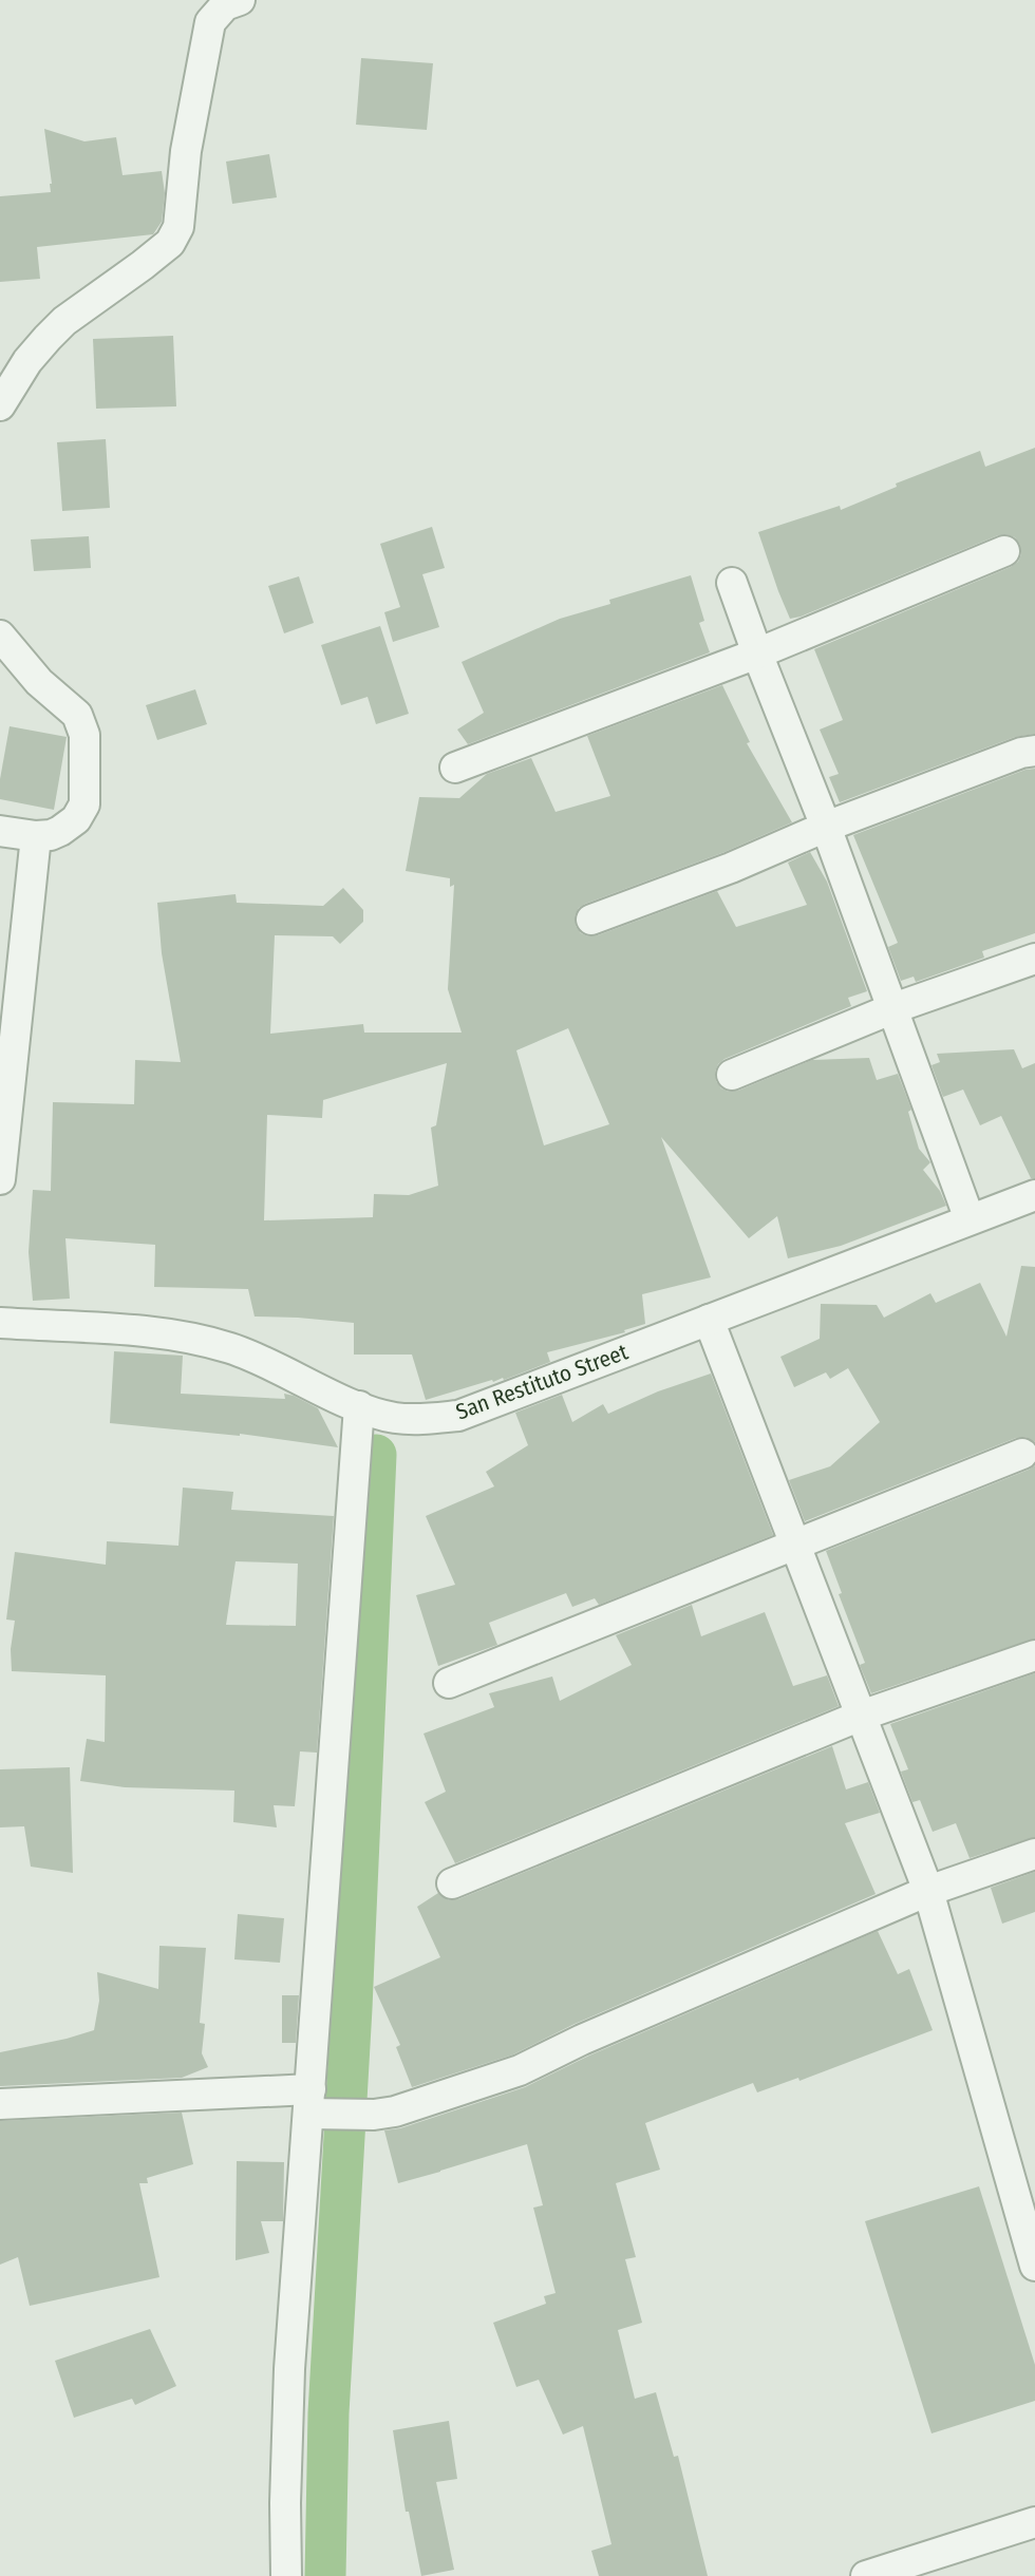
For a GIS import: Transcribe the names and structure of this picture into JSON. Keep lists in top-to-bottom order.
{
  "streets": {
    "street": ["San Restituto Street"]
  }
}
